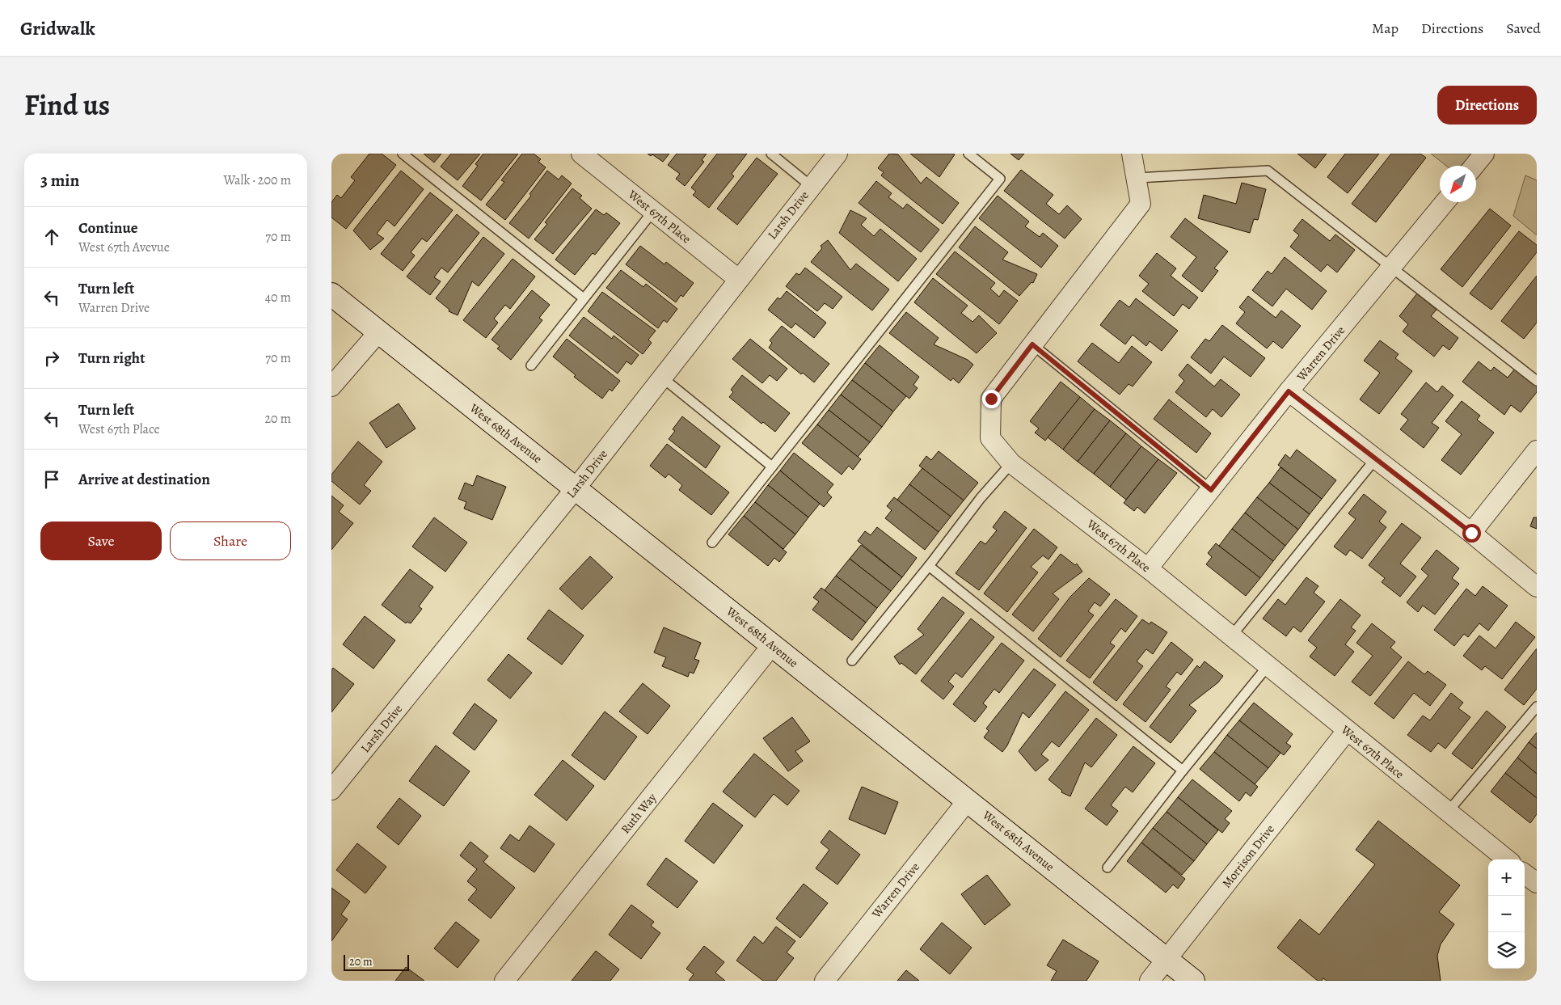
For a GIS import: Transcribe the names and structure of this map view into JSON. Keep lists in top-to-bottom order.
{
  "streets": {
    "street": [
      "Larsh Drive",
      "West 67th Place",
      "Warren Drive",
      "West 68th Avenue",
      "Ruth Way",
      "Morrison Drive"
    ]
  },
  "crossings": [
    ["Larsh Drive", "West 67th Place"],
    ["Larsh Drive", "West 68th Avenue"],
    ["West 67th Place", "Warren Drive"],
    ["West 67th Place", "Morrison Drive"],
    ["Warren Drive", "West 68th Avenue"],
    ["West 68th Avenue", "Ruth Way"],
    ["West 68th Avenue", "Morrison Drive"]
  ],
  "scale_bar": "20 m",
  "north": "bottom left",
  "page": {
    "header": "Gridwalk",
    "nav": ["Map", "Directions", "Saved"],
    "title": "Find us",
    "buttons": [
      "Directions",
      ["Save", "Share"]
    ],
    "heading": ["3 min", "Walk · 200 m"],
    "list": [
      ["Continue", "West 67th Avevue", "70 m"],
      ["Turn left", "Warren Drive", "40 m"],
      ["Turn right", "70 m"],
      ["Turn left", "West 67th Place", "20 m"],
      "Arrive at destination"
    ],
    "map_buttons": ["+", "−"],
    "scale": "20 m"
  }
}
